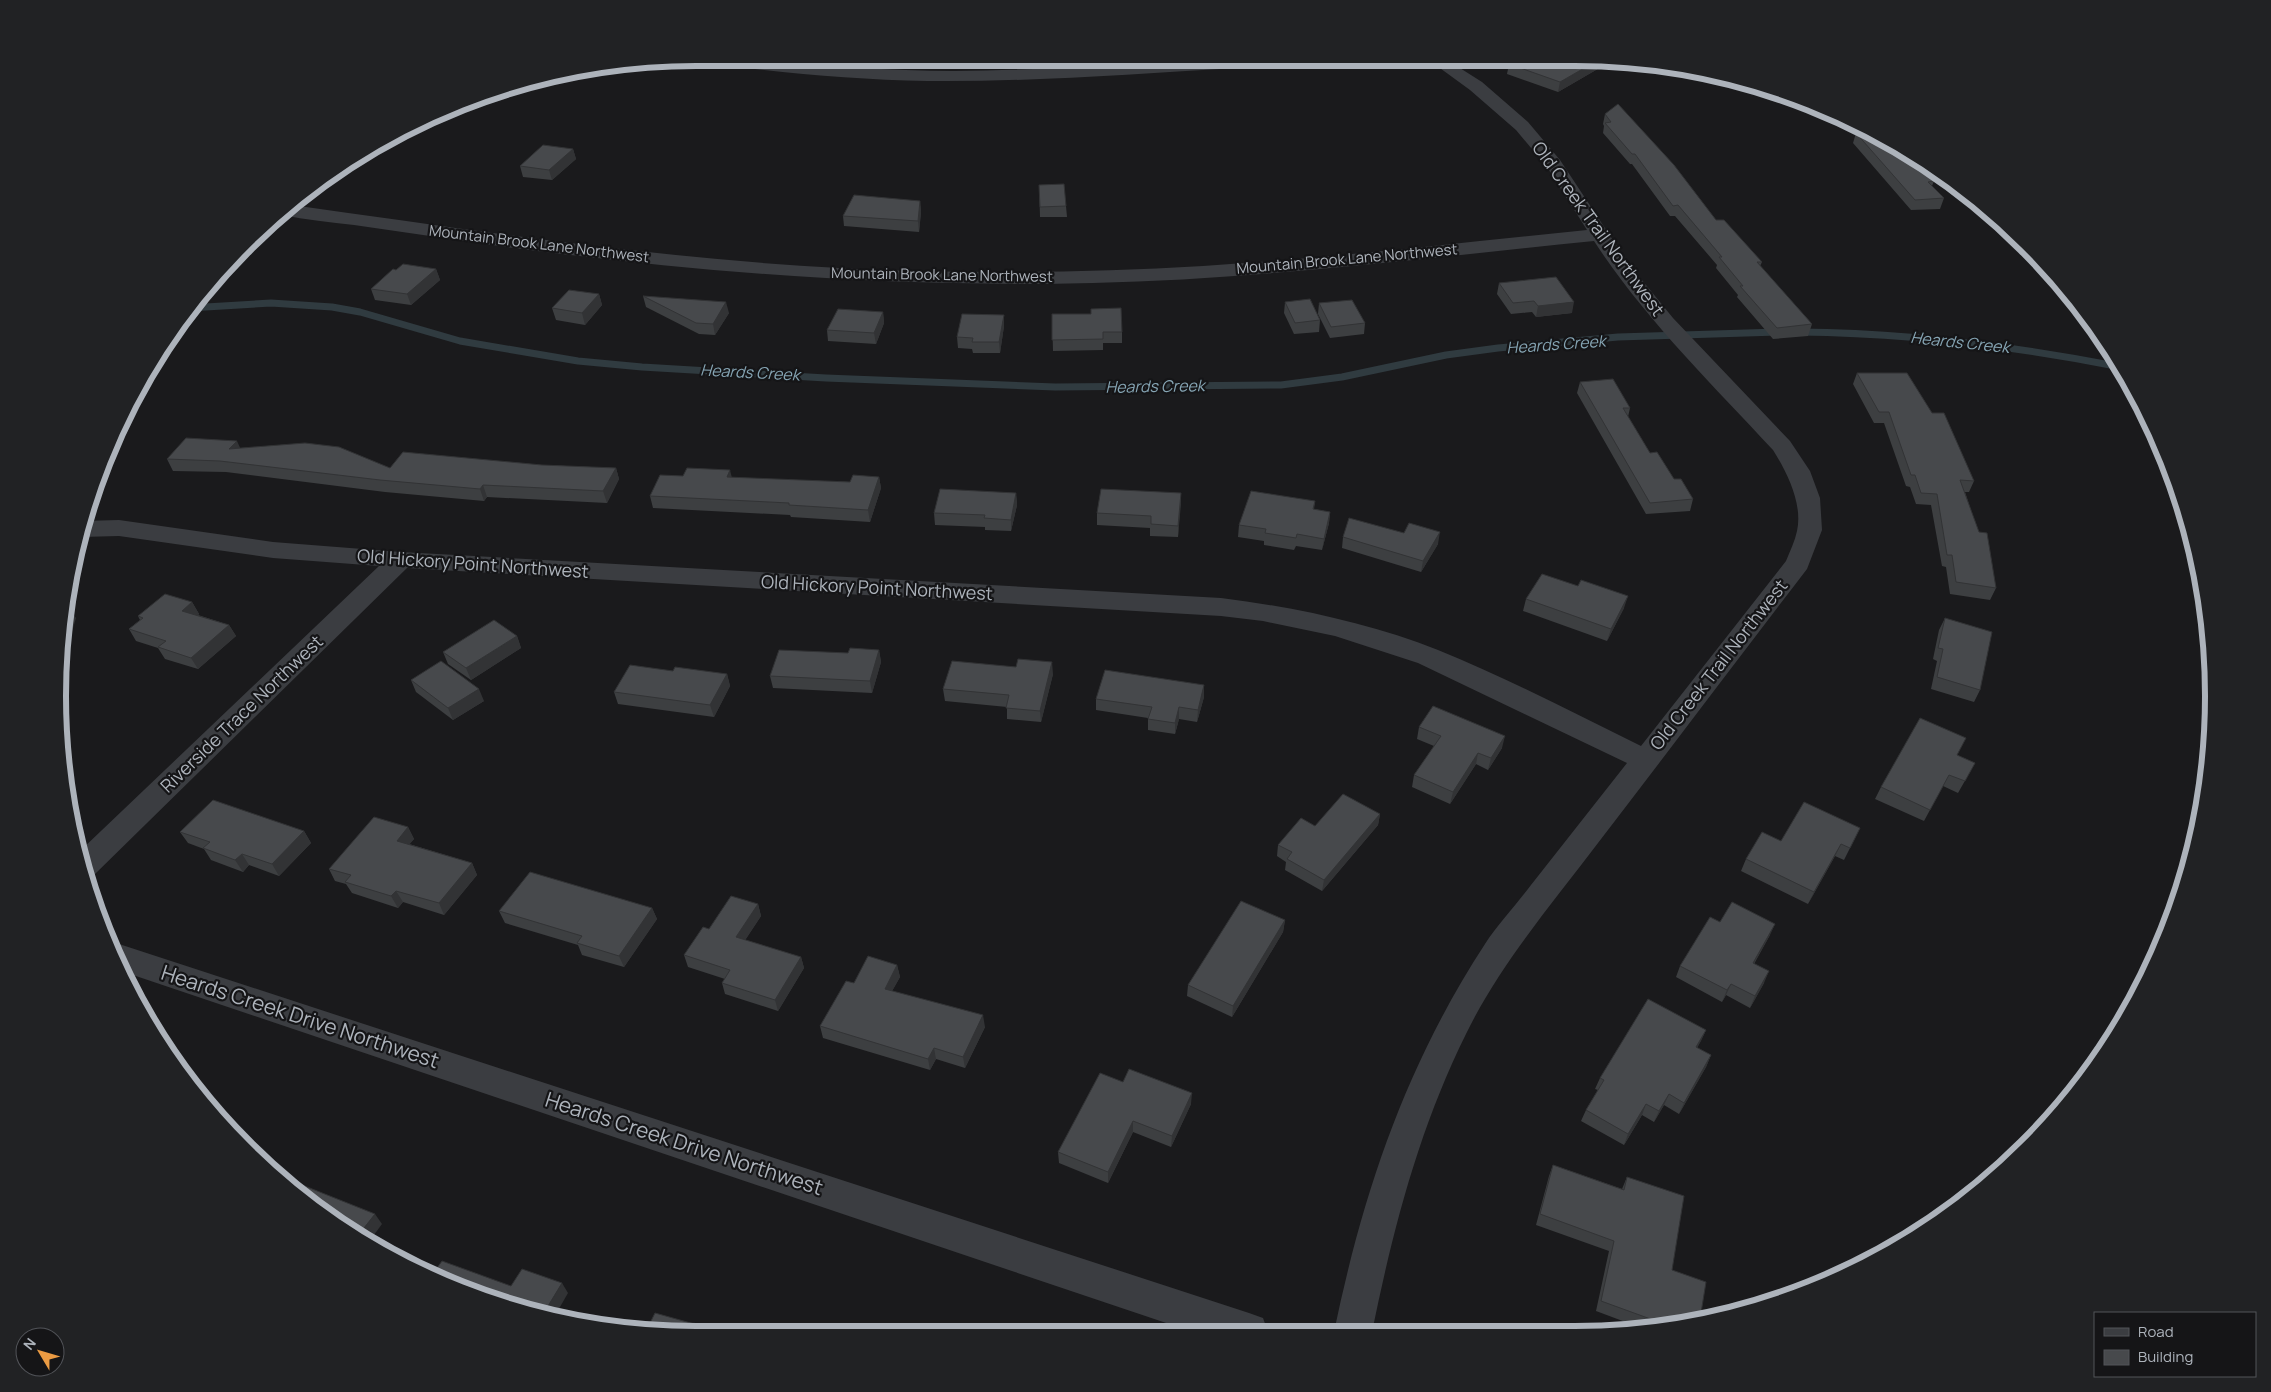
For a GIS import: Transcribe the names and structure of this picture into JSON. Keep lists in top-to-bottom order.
{
  "streets": {
    "street": [
      "Old Creek Trail Northwest",
      "Mountain Brook Lane Northwest",
      "Old Hickory Point Northwest",
      "Riverside Trace Northwest",
      "Heards Creek Drive Northwest"
    ]
  },
  "crossings": [
    ["Old Creek Trail Northwest", "Mountain Brook Lane Northwest"],
    ["Old Creek Trail Northwest", "Old Hickory Point Northwest"],
    ["Old Hickory Point Northwest", "Riverside Trace Northwest"]
  ],
  "water": ["Heards Creek"],
  "legend": ["Road", "Building"],
  "north": "top left"
}
